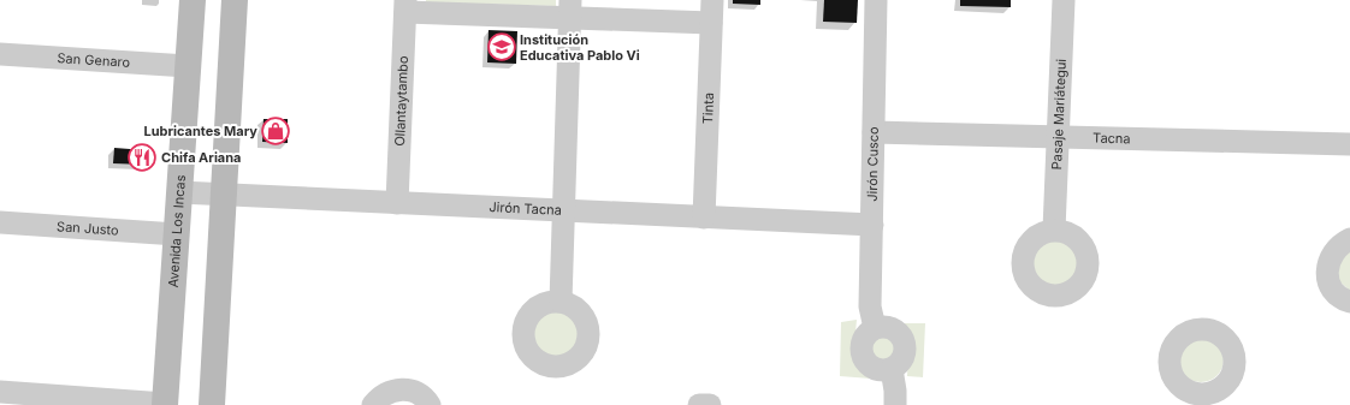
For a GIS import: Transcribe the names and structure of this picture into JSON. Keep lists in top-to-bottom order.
{
  "streets": {
    "main road": ["Avenida Los Incas"],
    "street": [
      "San Genaro",
      "Ollantaytambo",
      "Tinta",
      "Pasaje Mariátegui",
      "Tacna",
      "Jirón Cusco",
      "Jirón Tacna",
      "San Justo"
    ]
  },
  "crossings": [
    ["San Genaro", "Avenida Los Incas"],
    ["Ollantaytambo", "Jirón Tacna"],
    ["Tinta", "Jirón Tacna"],
    ["Pasaje Mariátegui", "Tacna"],
    ["Tacna", "Jirón Cusco"],
    ["Jirón Cusco", "Jirón Tacna"],
    ["Jirón Tacna", "Avenida Los Incas"],
    ["San Justo", "Avenida Los Incas"]
  ],
  "places": {
    "school or university": ["Institución Educativa Pablo Vi"],
    "shop": ["Lubricantes Mary"],
    "restaurant": ["Chifa Ariana"]
  }
}
